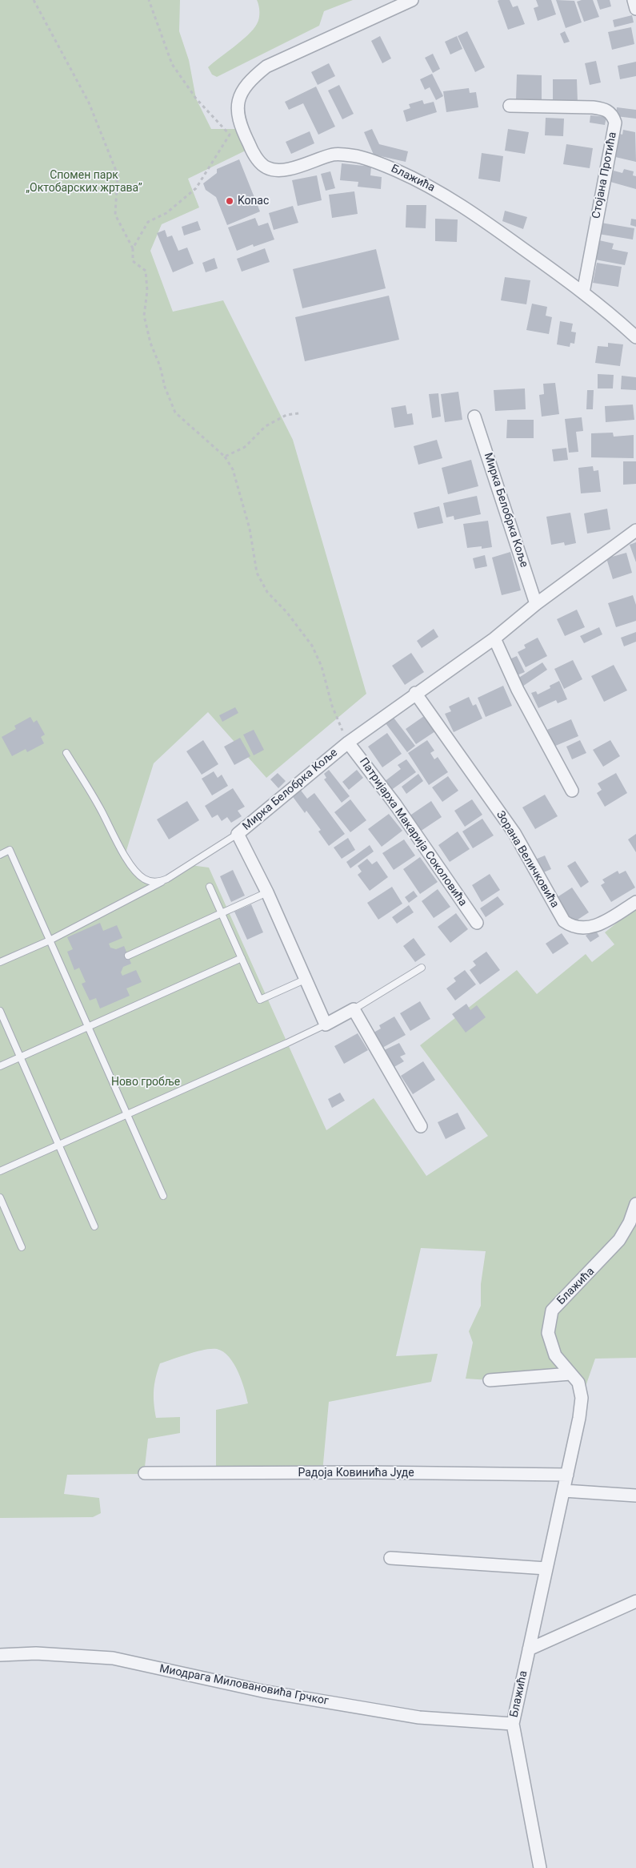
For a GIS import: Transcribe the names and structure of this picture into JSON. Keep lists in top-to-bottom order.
{
  "streets": {
    "street": [
      "Стојана Протића",
      "Блажића",
      "Мирка Белобрка Коље",
      "Патријарха Макарија Соколовића",
      "Зорана Величковића",
      "Радоја Ковинића Јуде",
      "Миодрага Миловановића Грчког"
    ]
  },
  "crossings": [
    ["Стојана Протића", "Блажића"],
    ["Блажића", "Радоја Ковинића Јуде"],
    ["Блажића", "Миодрага Миловановића Грчког"],
    ["Мирка Белобрка Коље", "Патријарха Макарија Соколовића"],
    ["Мирка Белобрка Коље", "Зорана Величковића"]
  ],
  "parks": ["Спомен парк „Октобарских жртава”", "Ново гробље"],
  "places": ["Konac"]
}
